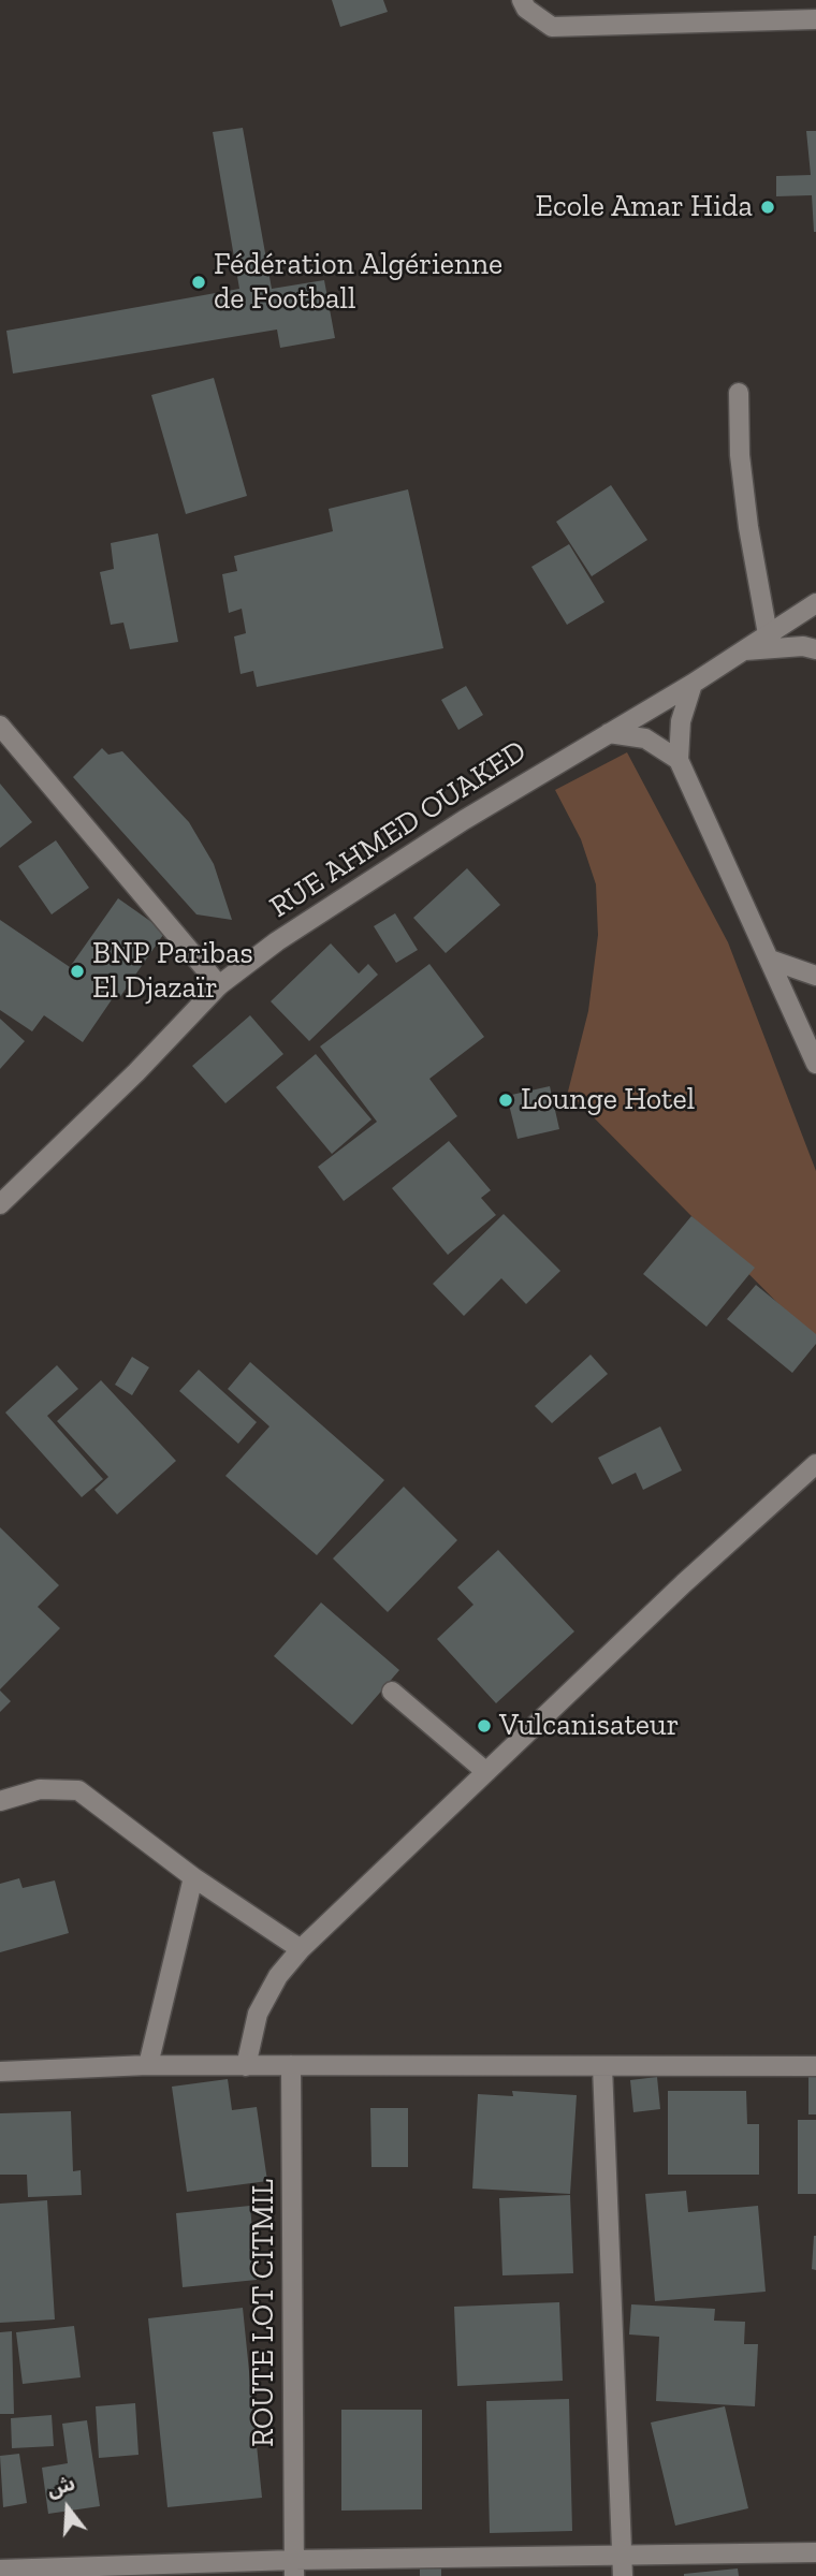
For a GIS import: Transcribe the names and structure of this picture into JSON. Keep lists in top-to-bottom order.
{
  "streets": {
    "street": ["RUE AHMED OUAKED", "ROUTE LOT CITMIL"]
  },
  "places": [
    "Ecole Amar Hida",
    "Fédération Algérienne de Football",
    "BNP Paribas El Djazaïr",
    "Lounge Hotel",
    "Vulcanisateur"
  ],
  "north": "top"
}
